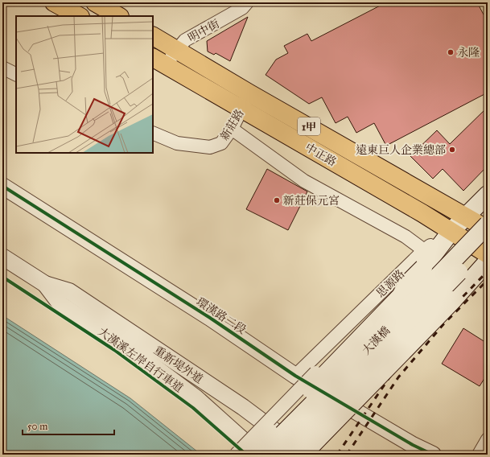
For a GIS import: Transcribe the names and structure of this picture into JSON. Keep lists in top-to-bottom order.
{
  "streets": {
    "main road": [
      "1甲",
      "中正路",
      "思源路",
      "大漢橋"
    ],
    "street": [
      "明中街",
      "新莊路",
      "環漢路二段",
      "重新堤外道"
    ],
    "cycle path": ["大漢溪左岸自行車道"]
  },
  "crossings": [
    ["明中街", "中正路"],
    ["新莊路", "中正路"],
    ["中正路", "思源路"],
    ["思源路", "環漢路二段"]
  ],
  "places": ["永隆", "遠東巨人企業總部", "新莊保元宮"],
  "scale_bar": "50 m"
}
